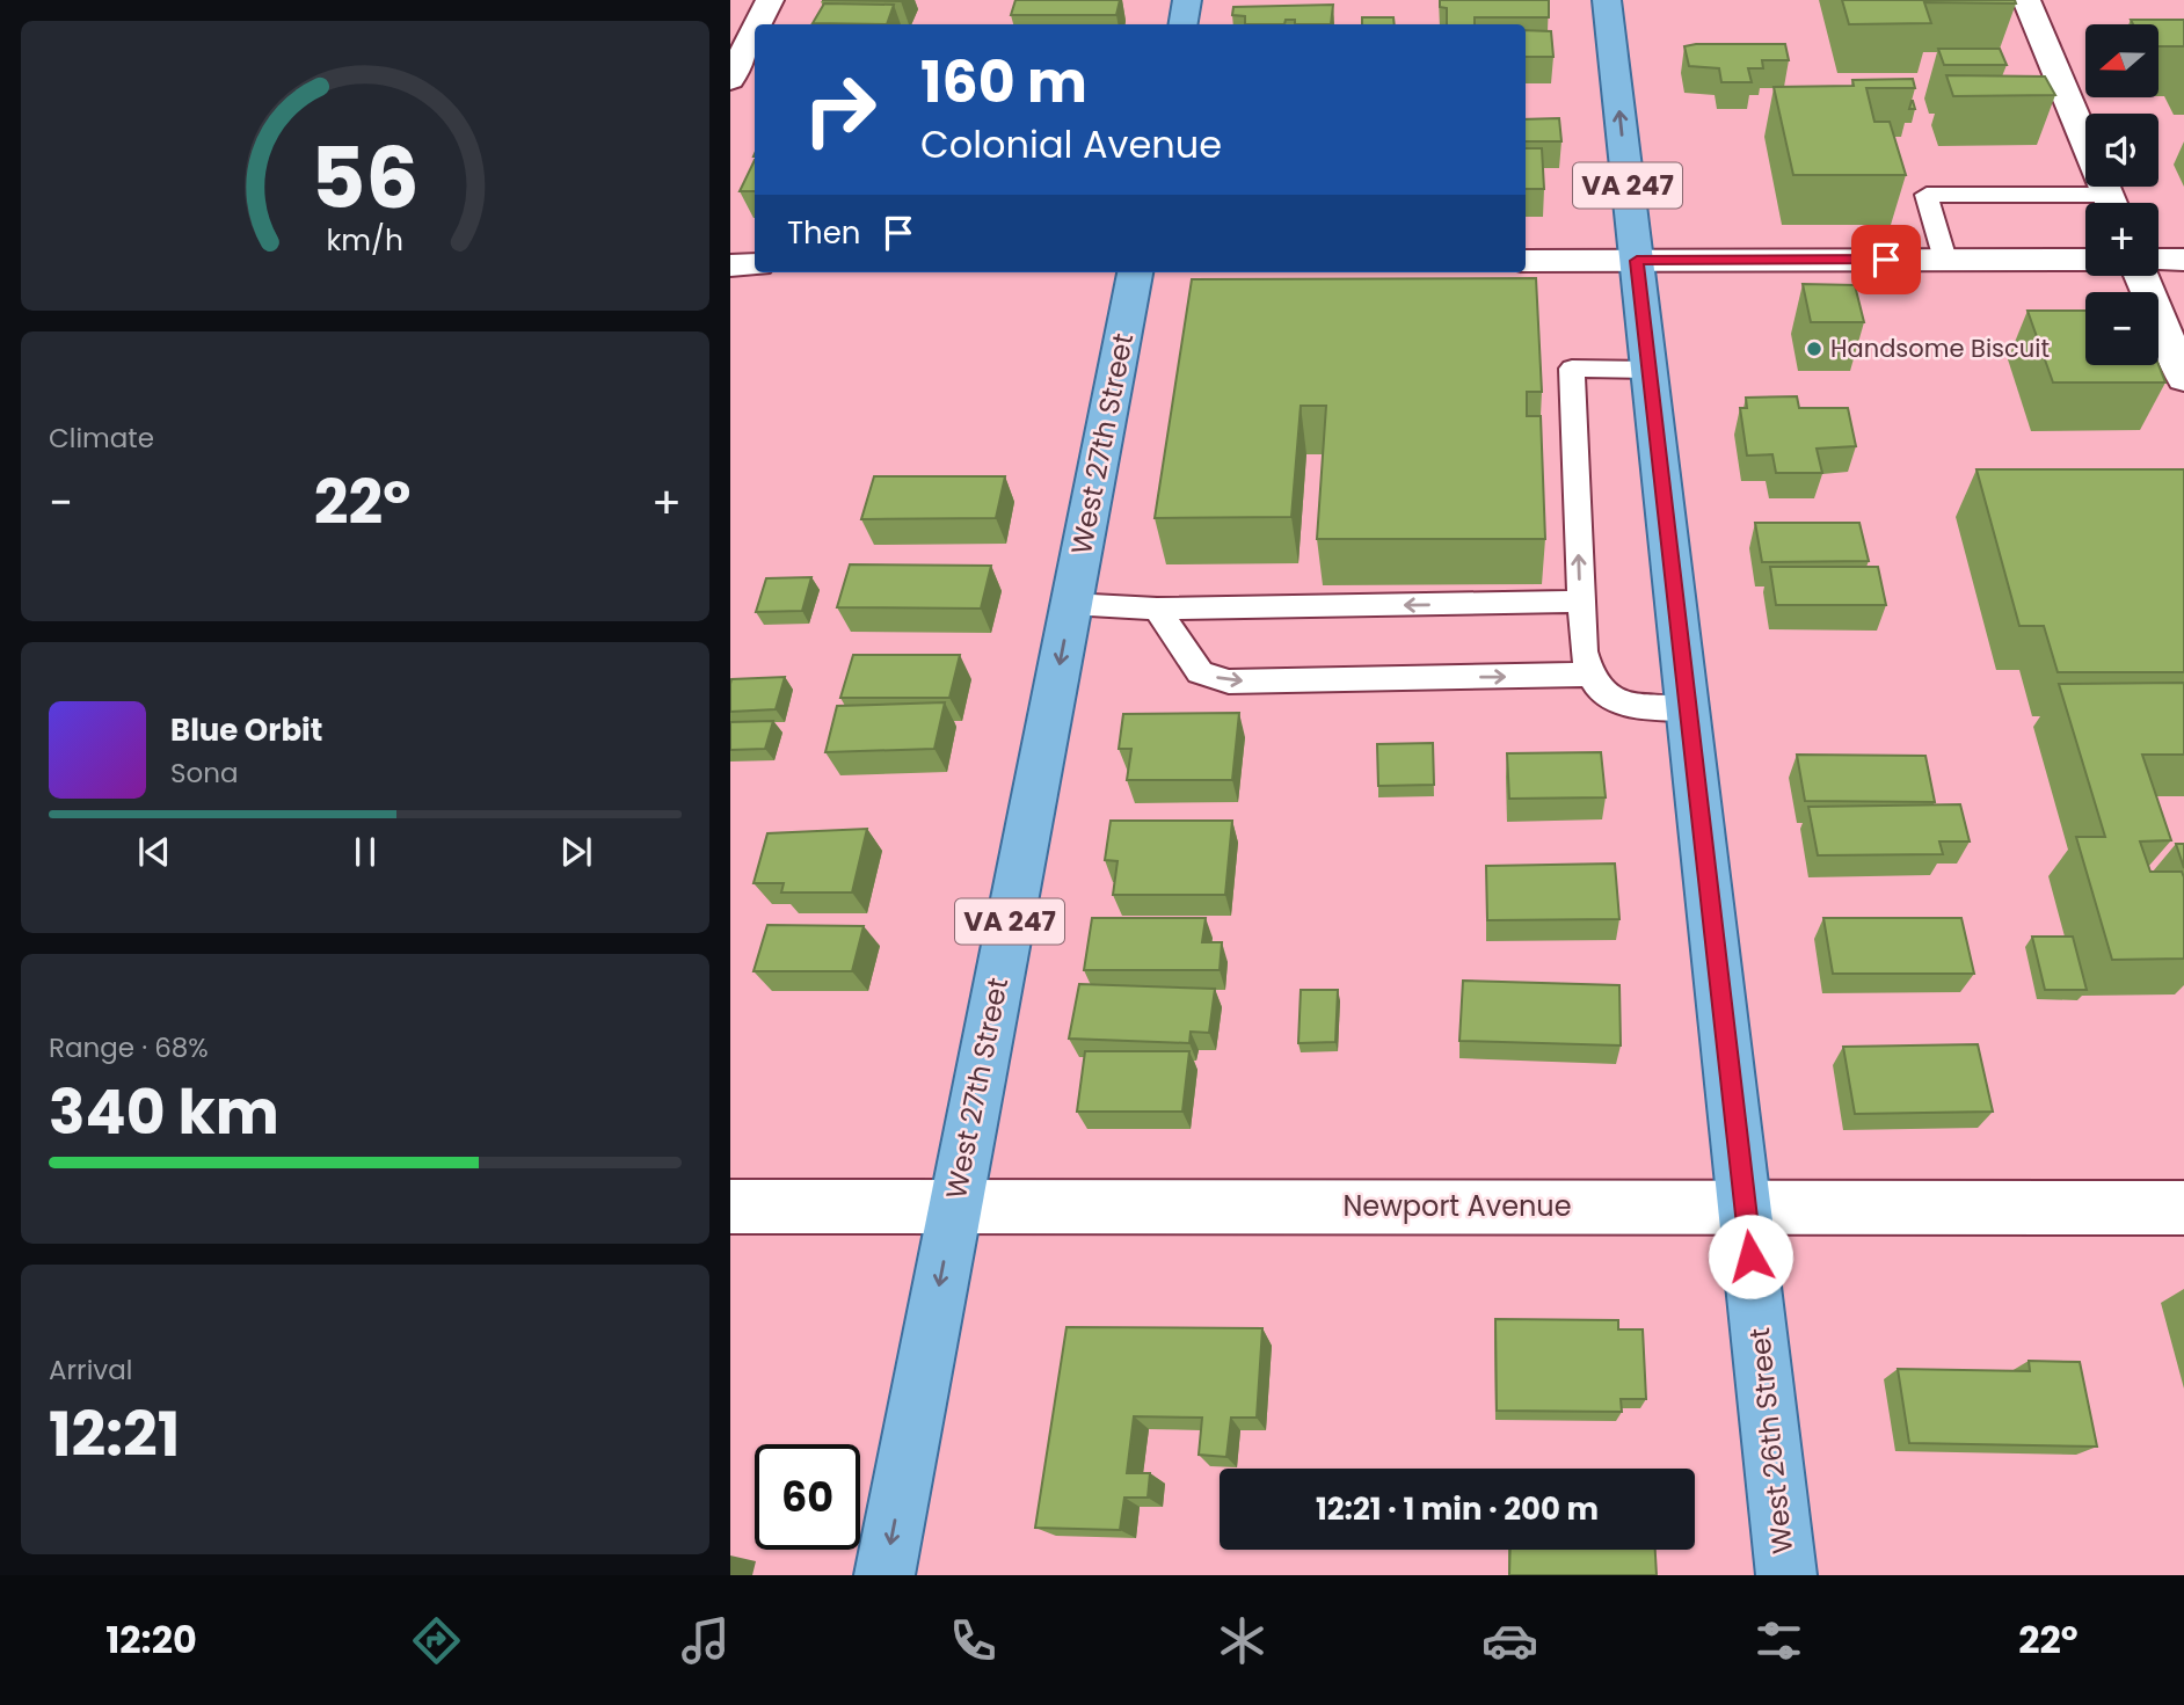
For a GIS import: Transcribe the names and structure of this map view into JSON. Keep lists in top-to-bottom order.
{
  "streets": {
    "main road": ["VA 247", "West 27th Street", "West 26th Street"],
    "street": ["Newport Avenue"]
  },
  "crossings": [
    ["West 27th Street", "Newport Avenue"],
    ["Newport Avenue", "West 26th Street"]
  ],
  "one_way": ["West 27th Street"],
  "places": ["Handsome Biscuit"],
  "north": "left",
  "page": {
    "map_buttons": ["+", "−"],
    "turn": ["160 m", "Colonial Avenue"],
    "then": "Then",
    "tile": [
      "Climate",
      ["Range · 68%", "340 km"],
      ["Arrival", "12:21"]
    ],
    "heat": ["−", "22°", "+"],
    "song": ["Blue Orbit", "Sona"],
    "limit": "60",
    "trip": "12:21 · 1 min · 200 m",
    "tabs": ["12:20", "22°"],
    "gauge": ["56", "km/h"]
  }
}
